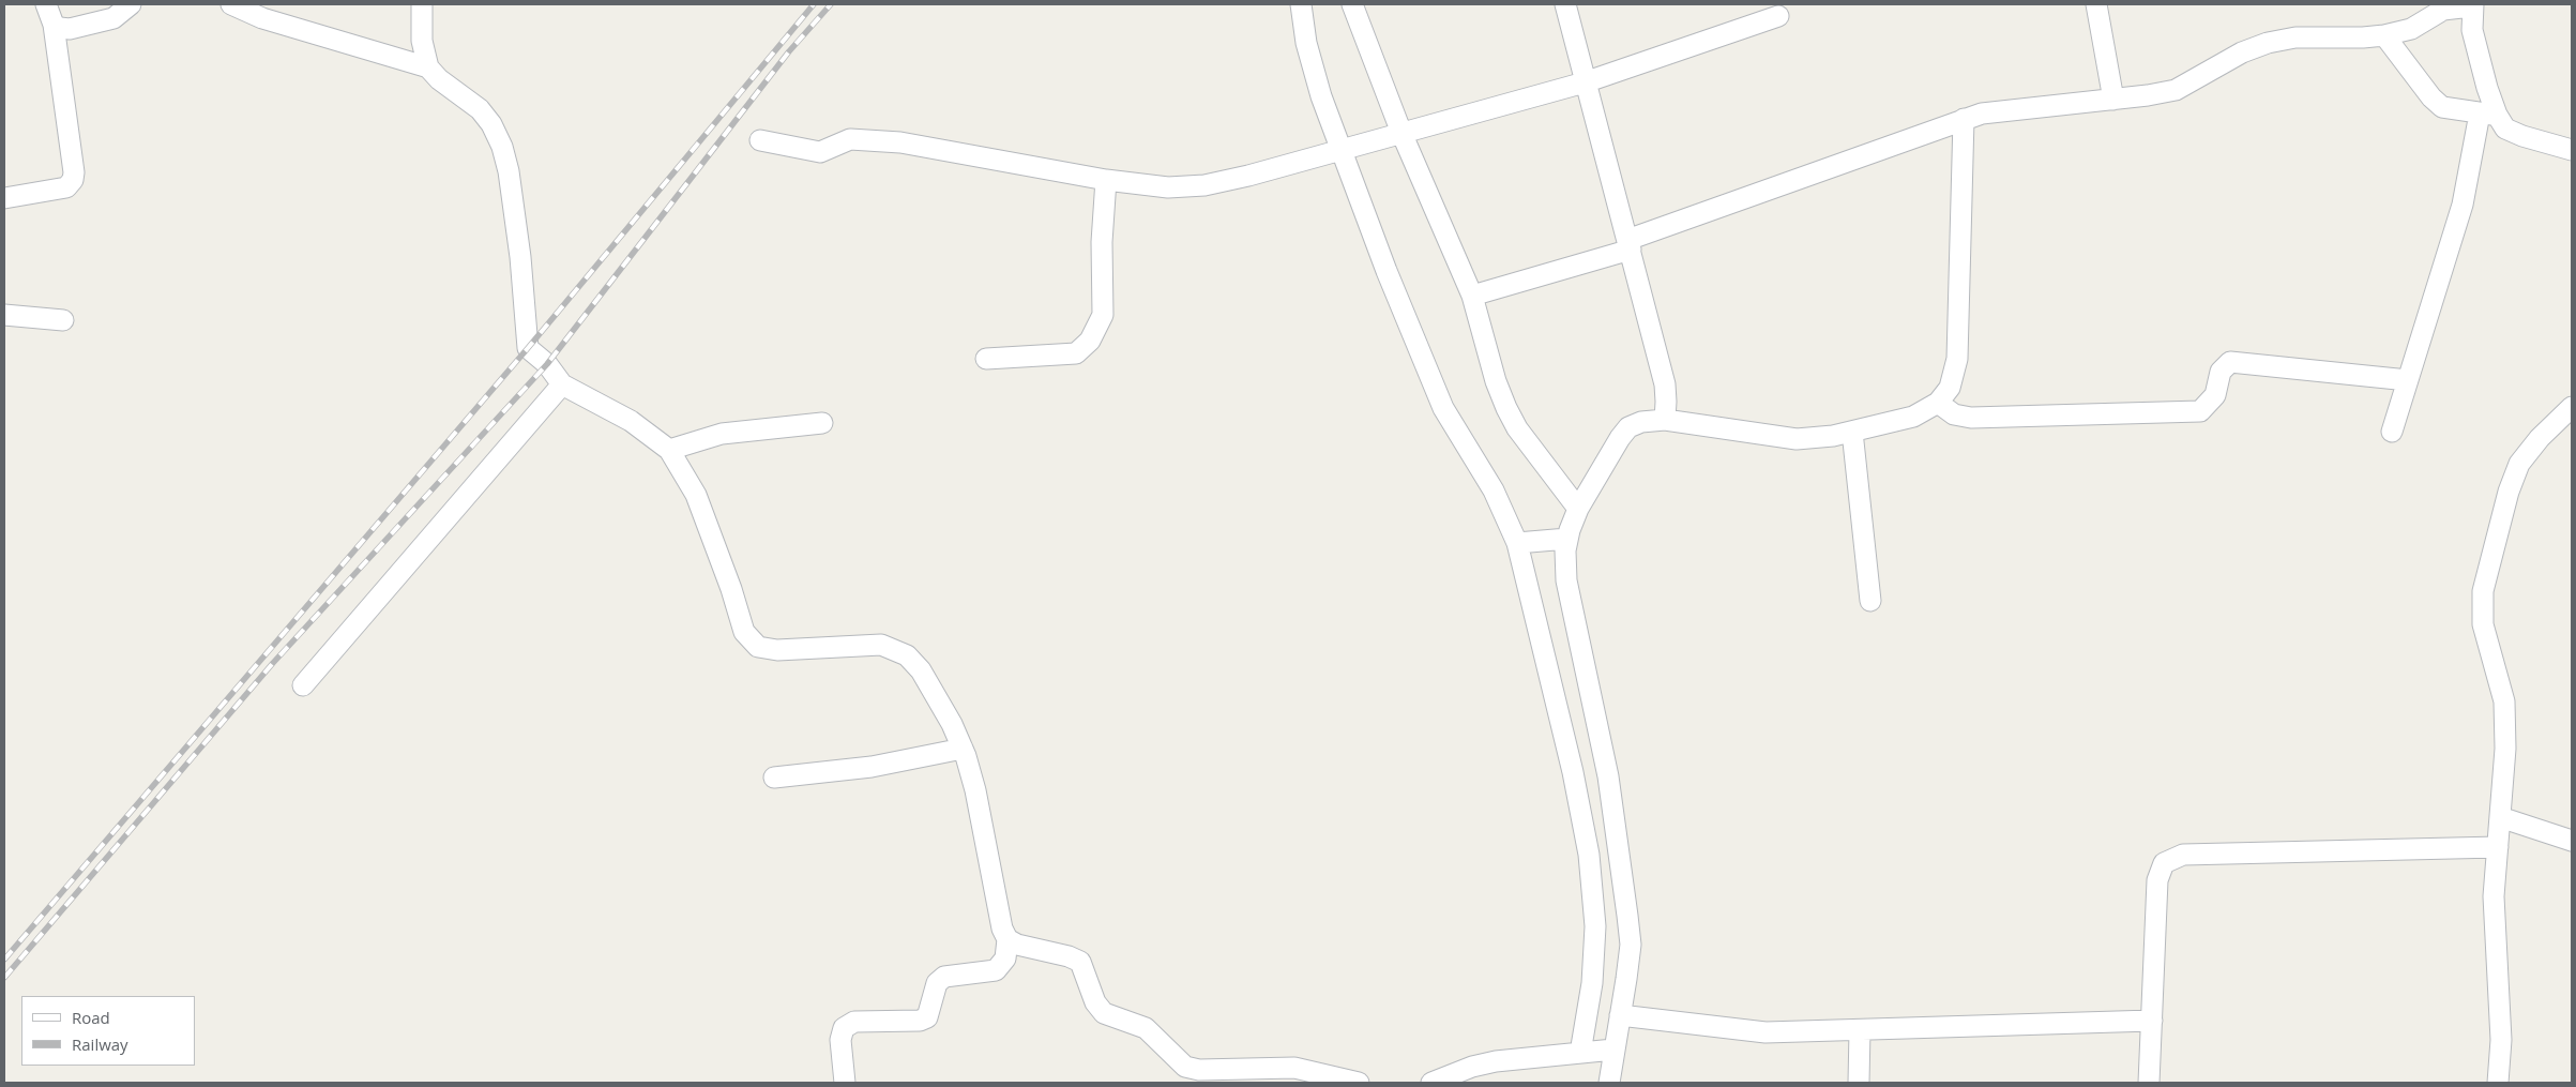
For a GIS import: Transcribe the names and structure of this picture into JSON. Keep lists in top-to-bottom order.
{
  "legend": ["Road", "Railway"]
}
